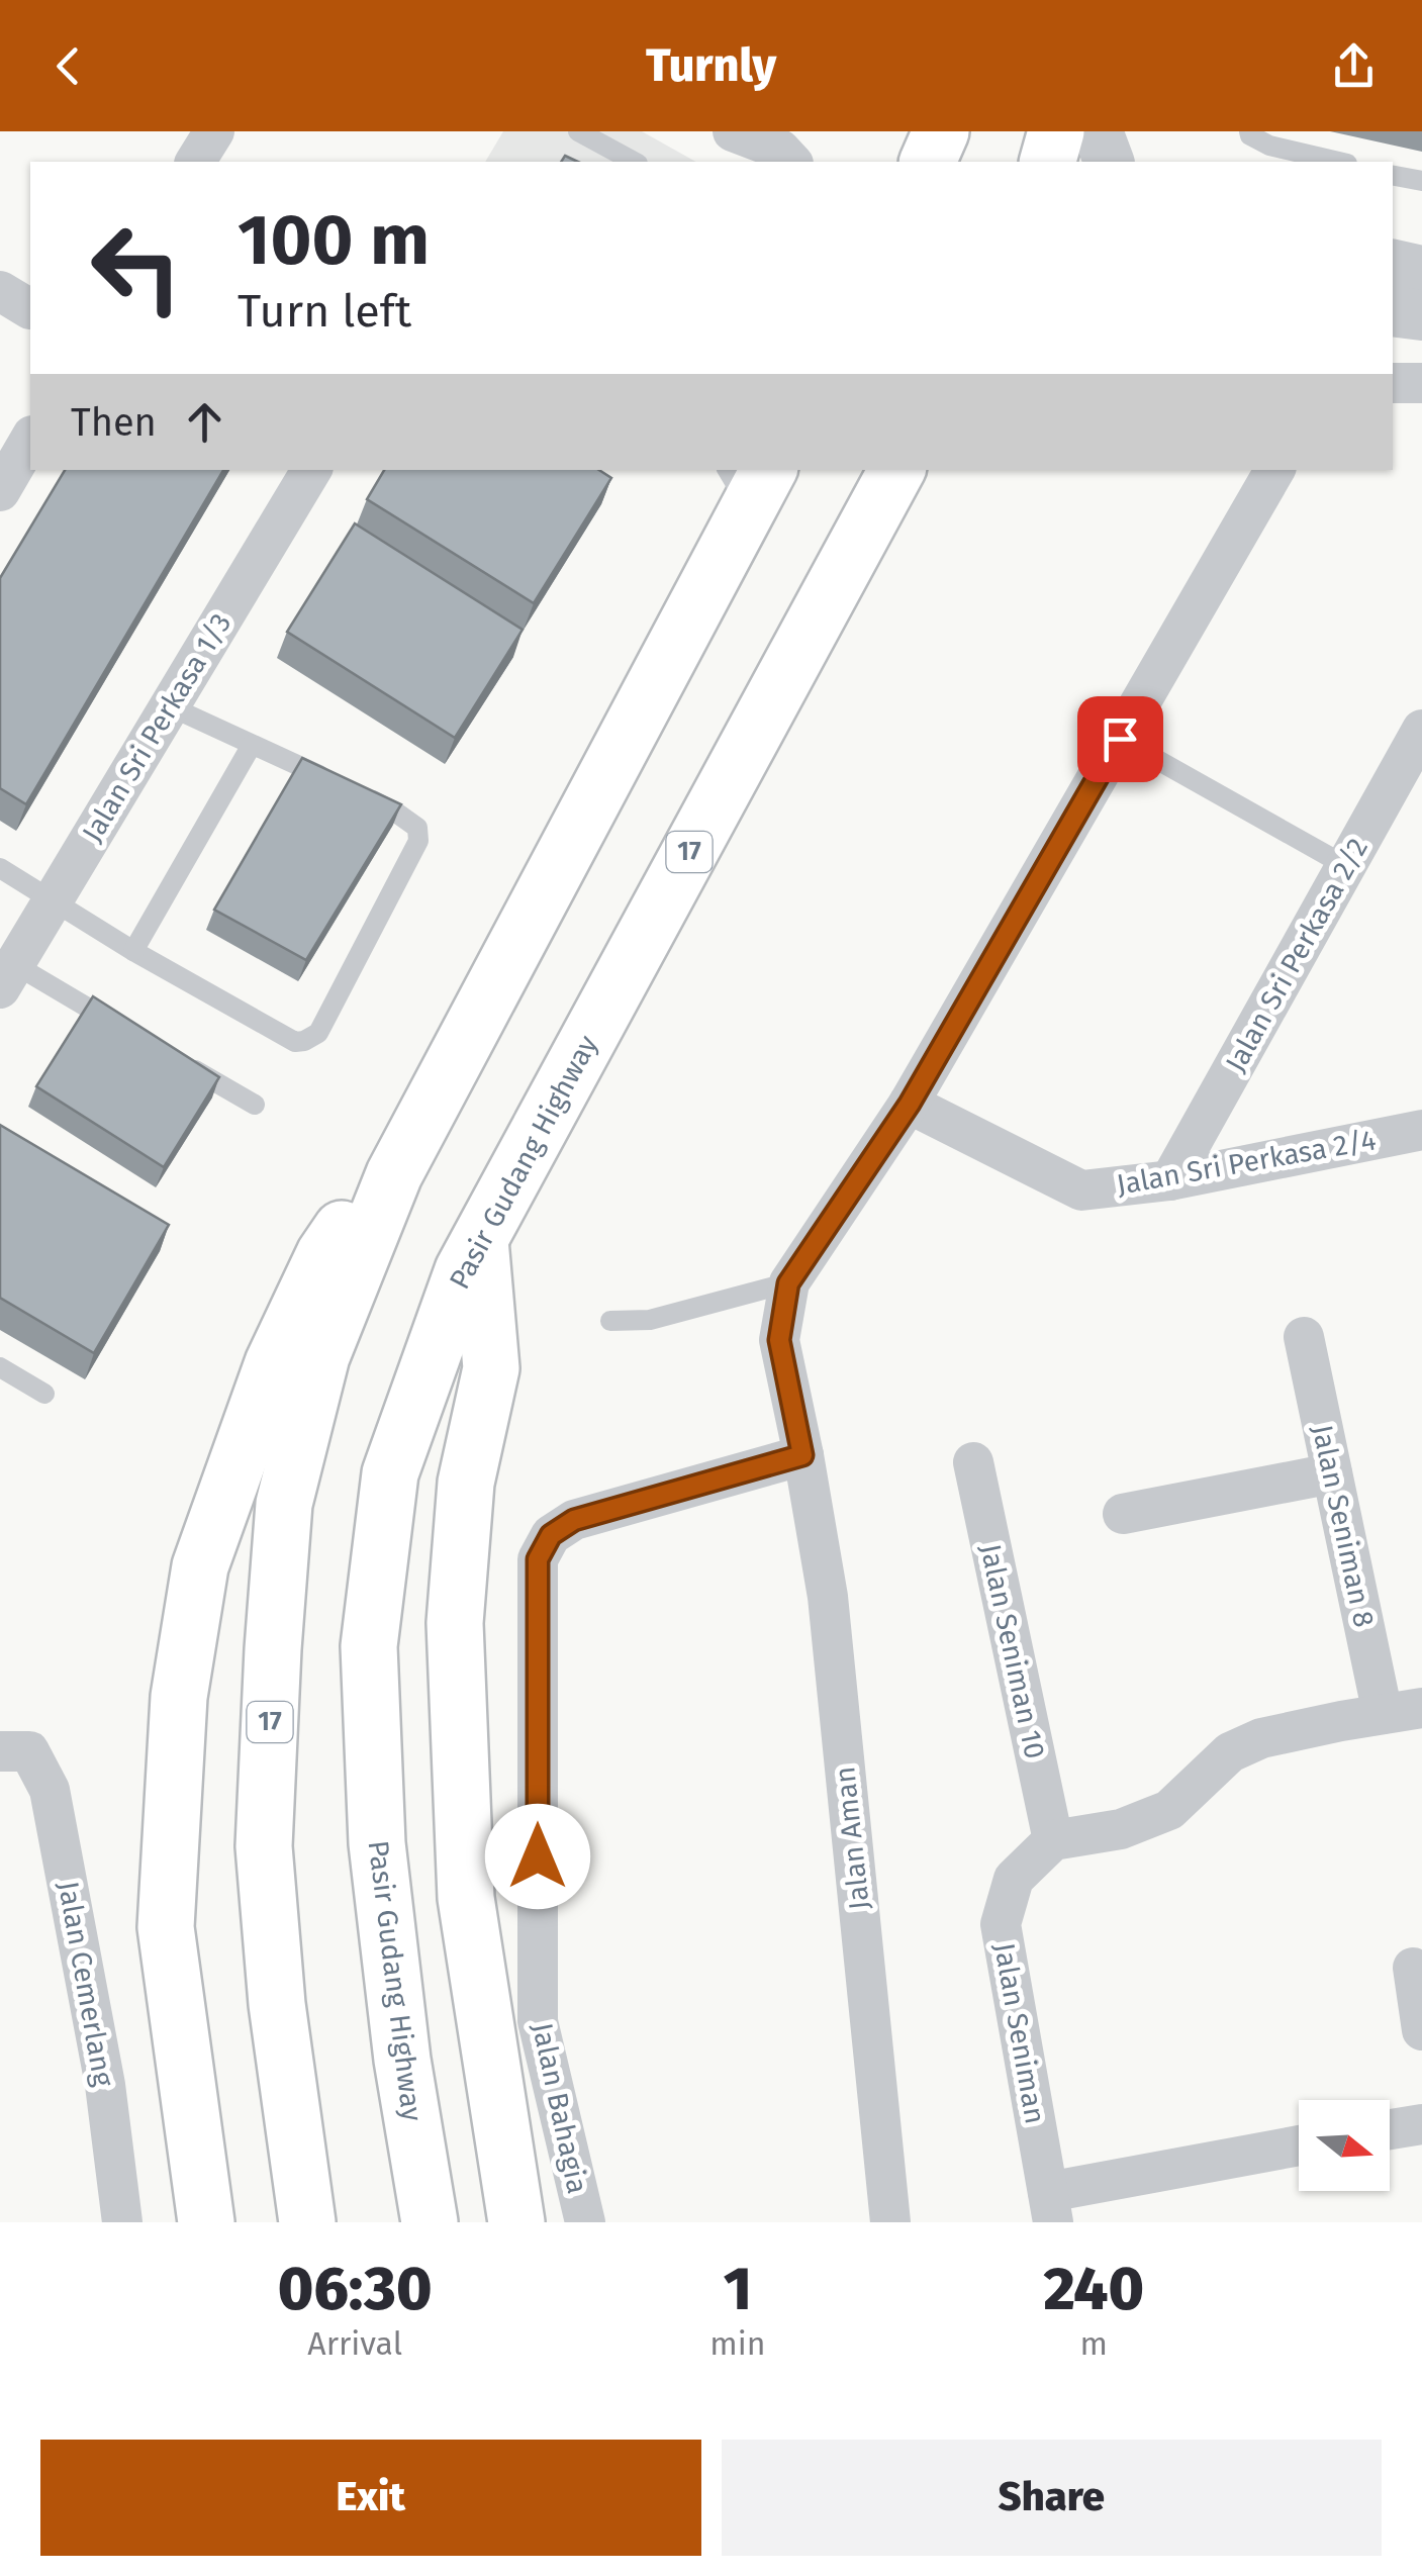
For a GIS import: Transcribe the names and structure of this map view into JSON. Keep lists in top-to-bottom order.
{
  "streets": {
    "highway": ["17", "Pasir Gudang Highway"],
    "street": [
      "Jalan Sri Perkasa 1/3",
      "Jalan Sri Perkasa 2/2",
      "Jalan Sri Perkasa 2/4",
      "Jalan Seniman 8",
      "Jalan Seniman 10",
      "Jalan Aman",
      "Jalan Cemerlang",
      "Jalan Seniman",
      "Jalan Bahagia"
    ]
  },
  "crossings": [
    ["Jalan Sri Perkasa 2/2", "Jalan Sri Perkasa 2/4"],
    ["Jalan Seniman 10", "Jalan Seniman"],
    ["Jalan Aman", "Jalan Bahagia"]
  ],
  "north": "right",
  "page": {
    "header": "Turnly",
    "turn": ["100 m", "Turn left"],
    "then": "Then",
    "eta": [
      "06:30",
      "Arrival",
      "1",
      "min",
      "240",
      "m"
    ],
    "buttons": ["Exit", "Share"]
  }
}
